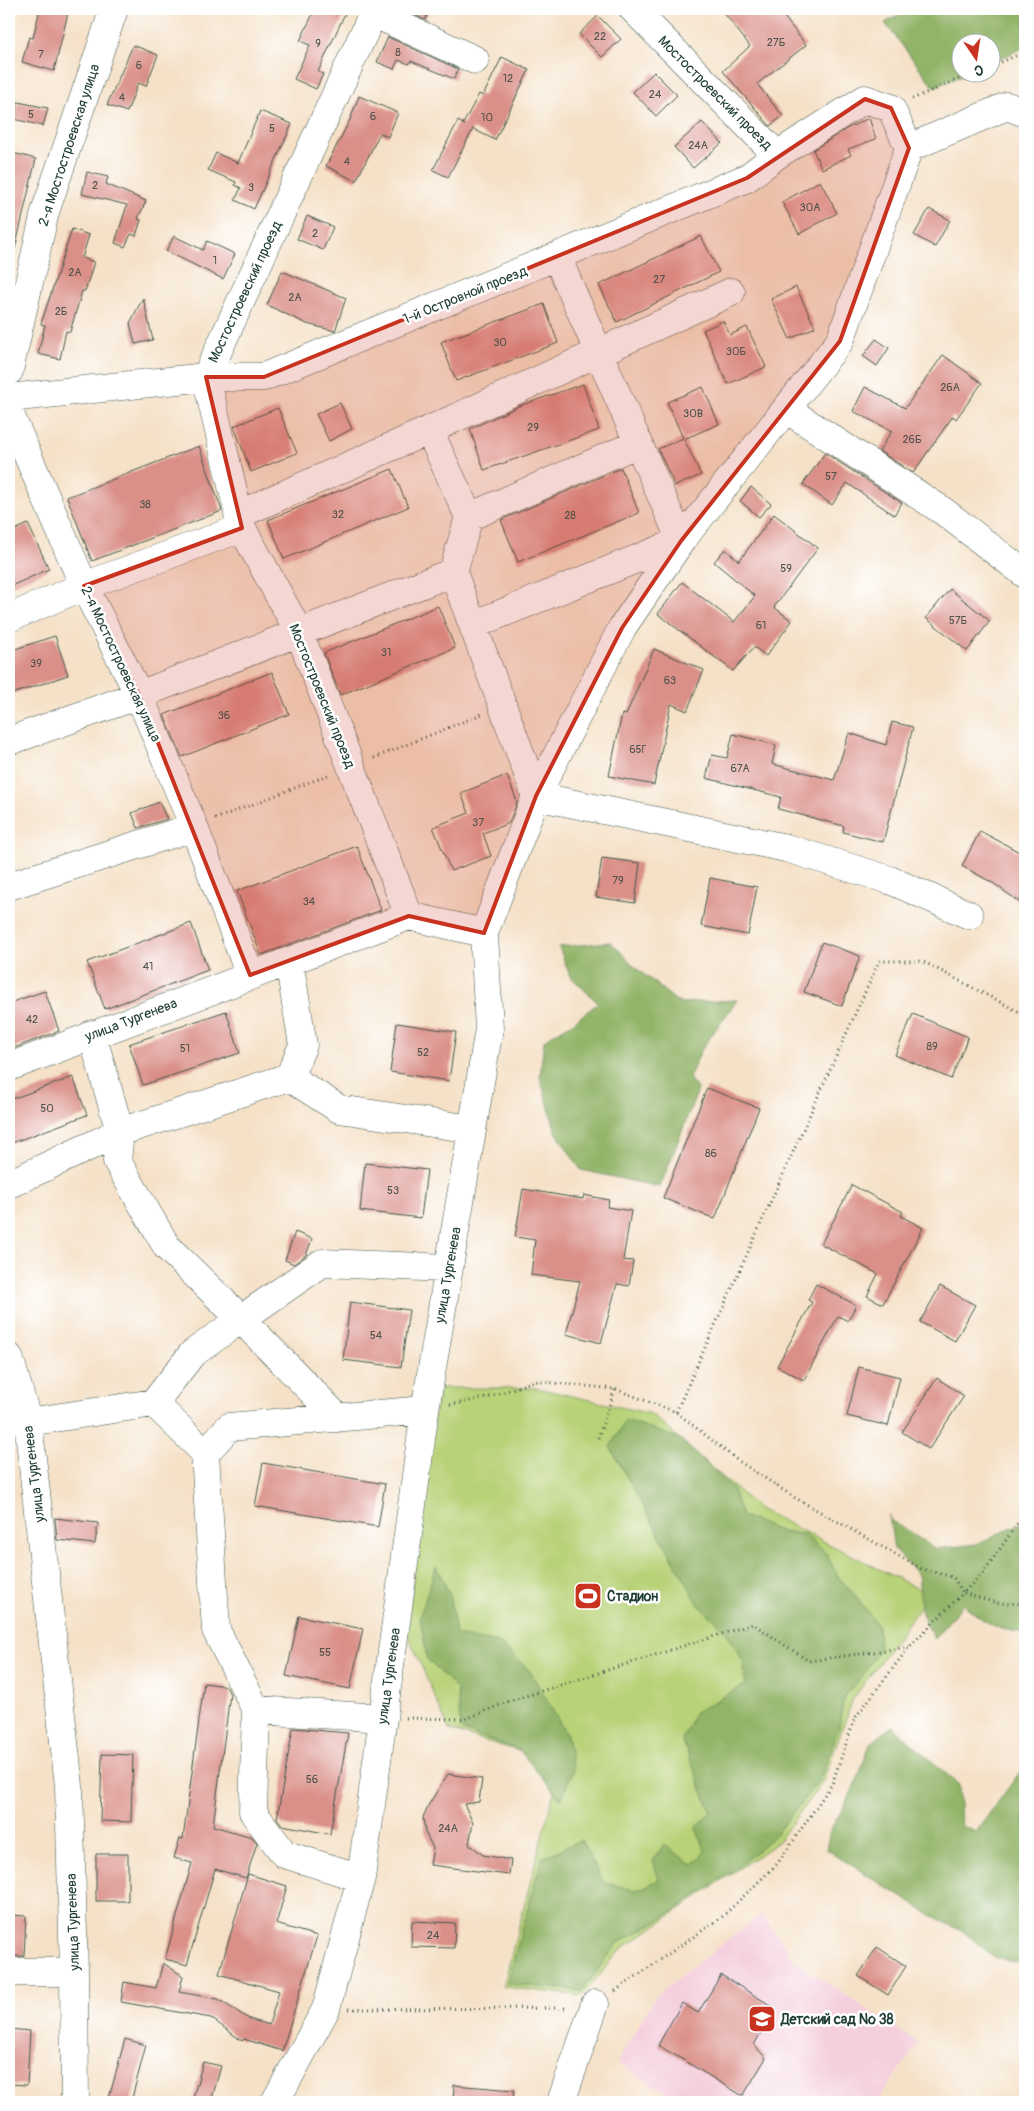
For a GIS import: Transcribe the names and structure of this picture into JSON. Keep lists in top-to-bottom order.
{
  "streets": {
    "street": [
      "Мостостроевский проезд",
      "2-я Мостостроевская улица",
      "1-й Островной проезд",
      "улица Тургенева"
    ]
  },
  "crossings": [
    ["Мостостроевский проезд", "1-й Островной проезд"],
    ["Мостостроевский проезд", "улица Тургенева"],
    ["2-я Мостостроевская улица", "улица Тургенева"]
  ],
  "places": {
    "sports": ["Стадион"],
    "school or university": ["Детский сад № 38"]
  },
  "house_numbers": [
    "22",
    "27Б",
    "9",
    "8",
    "7",
    "6",
    "12",
    "24",
    "4",
    "5",
    "6",
    "10",
    "5",
    "24А",
    "4",
    "2",
    "3",
    "30А",
    "2",
    "1",
    "2А",
    "27",
    "2А",
    "2Б",
    "30",
    "30Б",
    "26А",
    "30В",
    "29",
    "26Б",
    "57",
    "38",
    "32",
    "28",
    "59",
    "57Б",
    "61",
    "31",
    "39",
    "63",
    "36",
    "65Г",
    "67А",
    "37",
    "79",
    "34",
    "41",
    "42",
    "89",
    "51",
    "52",
    "50",
    "86",
    "53",
    "54",
    "55",
    "56",
    "24А",
    "24"
  ],
  "north": "bottom"
}
